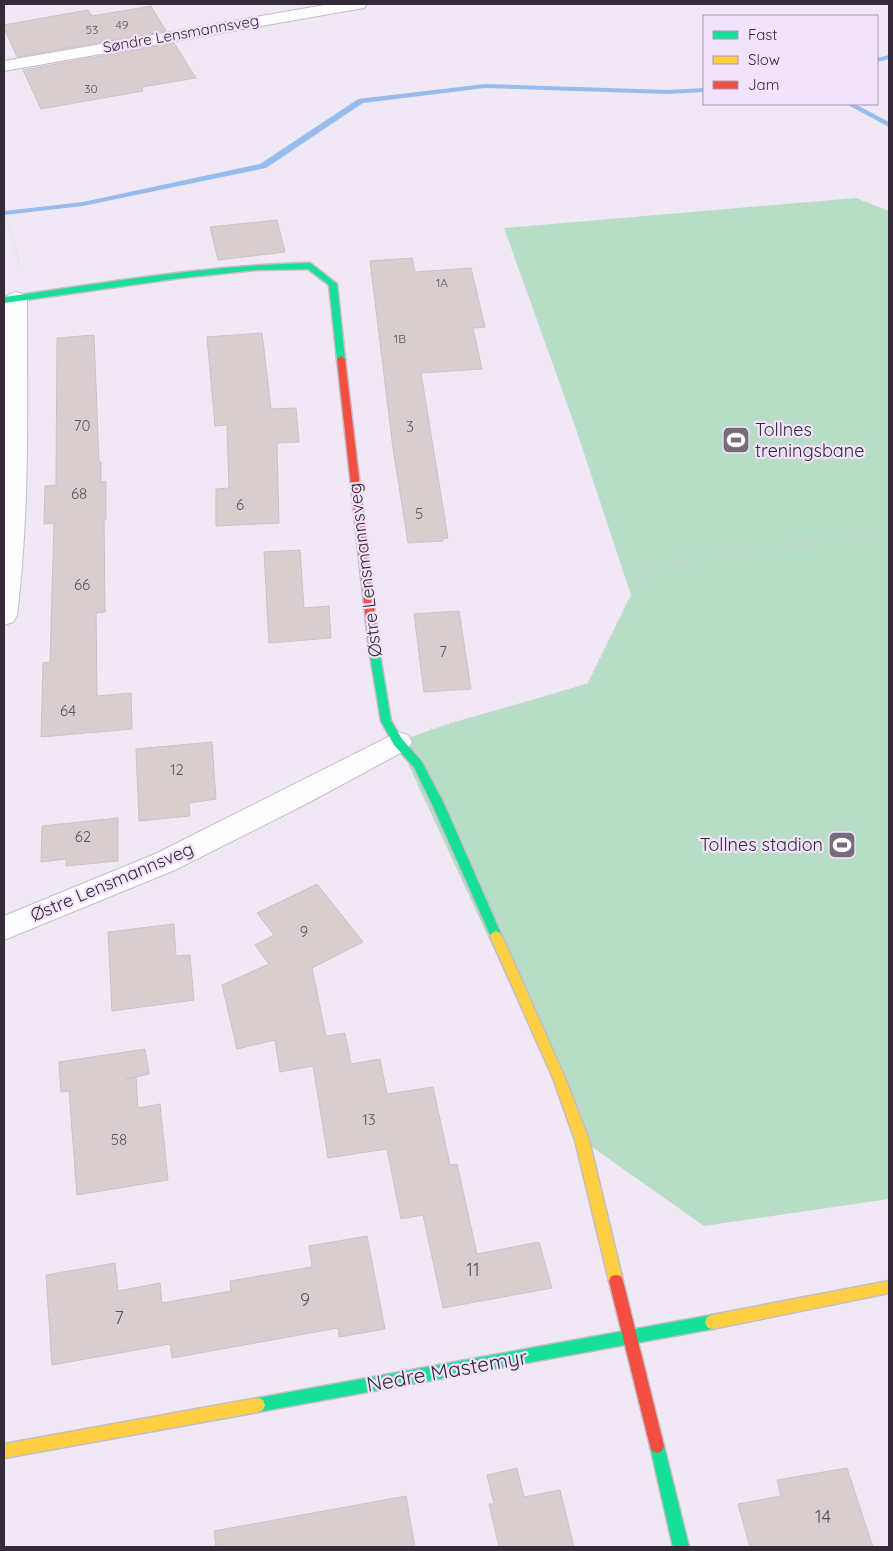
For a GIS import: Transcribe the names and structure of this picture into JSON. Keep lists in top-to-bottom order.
{
  "streets": {
    "street": ["Søndre Lensmannsveg", "Østre Lensmannsveg", "Nedre Mastemyr"]
  },
  "places": {
    "sports": ["Tollnes treningsbane", "Tollnes stadion"]
  },
  "house_numbers": [
    "49",
    "53",
    "30",
    "1A",
    "1B",
    "70",
    "3",
    "68",
    "6",
    "5",
    "66",
    "7",
    "64",
    "12",
    "62",
    "9",
    "13",
    "58",
    "11",
    "9",
    "7",
    "14"
  ],
  "legend": ["Fast", "Slow", "Jam"]
}
